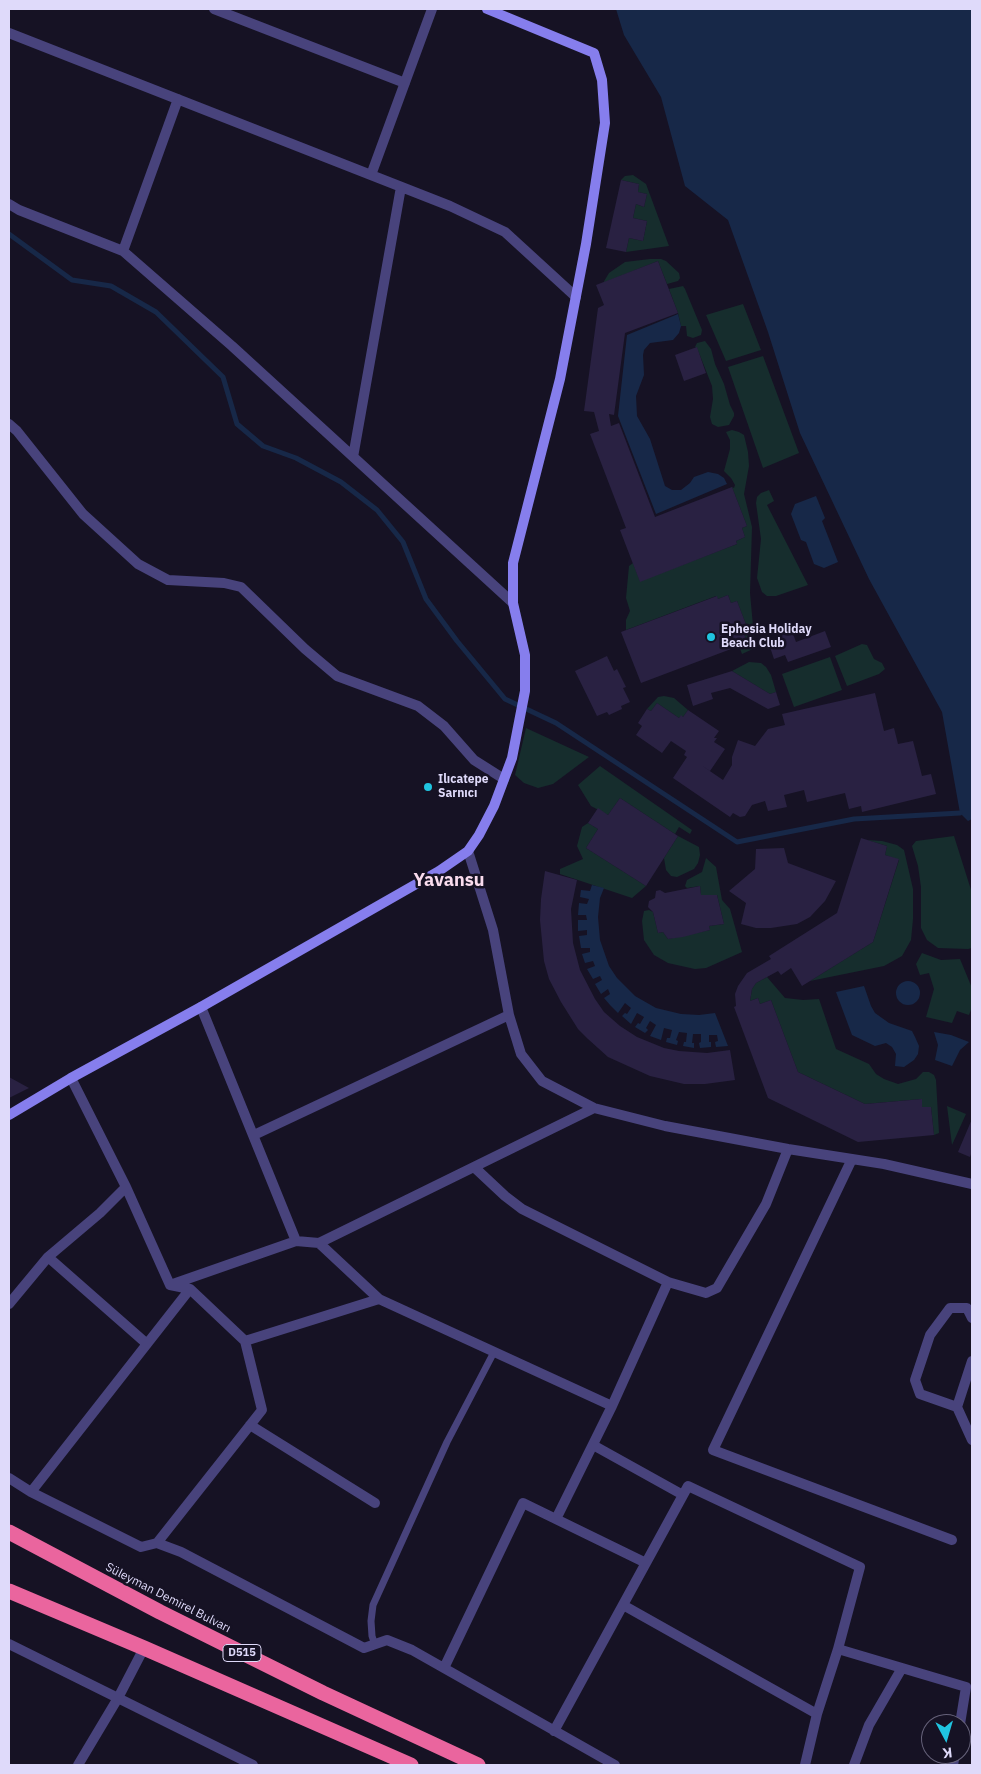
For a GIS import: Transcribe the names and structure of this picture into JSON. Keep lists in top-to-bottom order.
{
  "streets": {
    "highway": ["Süleyman Demirel Bulvarı", "D515"]
  },
  "districts": ["Yavansu"],
  "places": ["Ephesia Holiday Beach Club", "Ilıcatepe Sarnıcı"],
  "north": "bottom"
}
